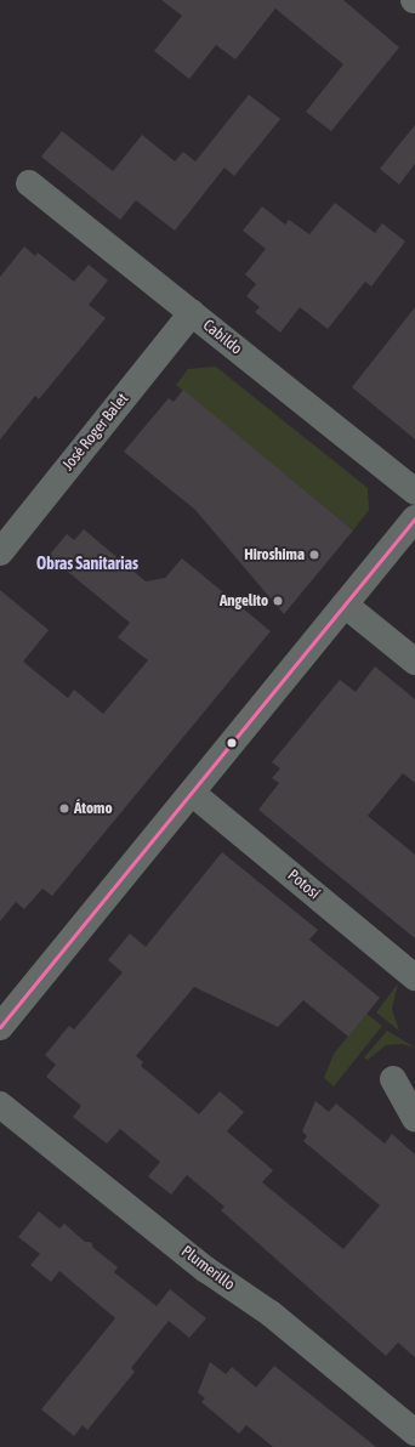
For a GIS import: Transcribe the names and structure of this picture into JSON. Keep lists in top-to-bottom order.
{
  "streets": {
    "street": [
      "Cabildo",
      "José Roger Balet",
      "Potosí",
      "Plumerillo"
    ]
  },
  "crossings": [
    ["Cabildo", "José Roger Balet"]
  ],
  "districts": ["Obras Sanitarias"],
  "places": ["Hiroshima", "Angelito", "Átomo"]
}
